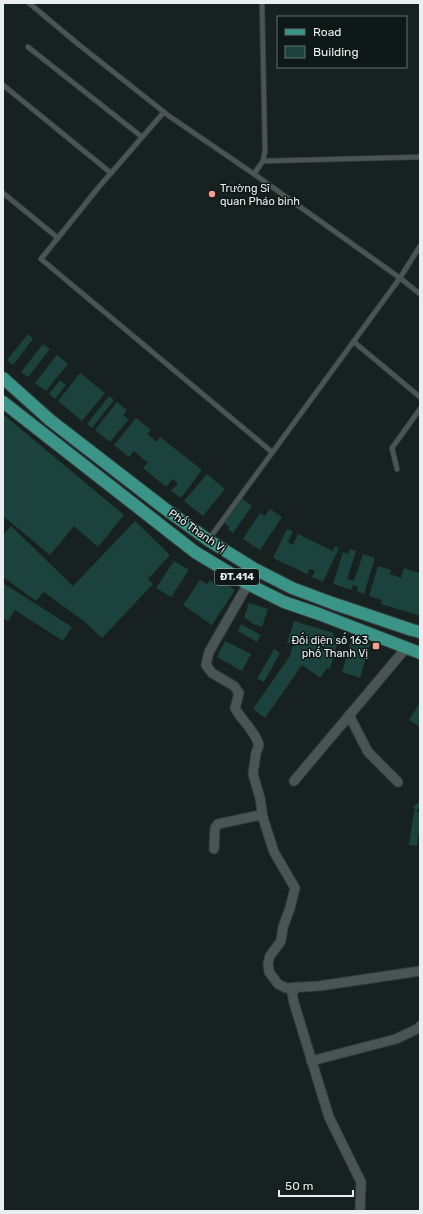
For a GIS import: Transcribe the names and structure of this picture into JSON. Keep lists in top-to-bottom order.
{
  "streets": {
    "main road": ["Phố Thanh Vị", "ĐT.414"]
  },
  "places": {
    "other": ["Trường Sĩ quan Pháo binh"],
    "transit": ["Đối diện số 163 phố Thanh Vị"]
  },
  "legend": ["Road", "Building"],
  "scale_bar": "50 m"
}
